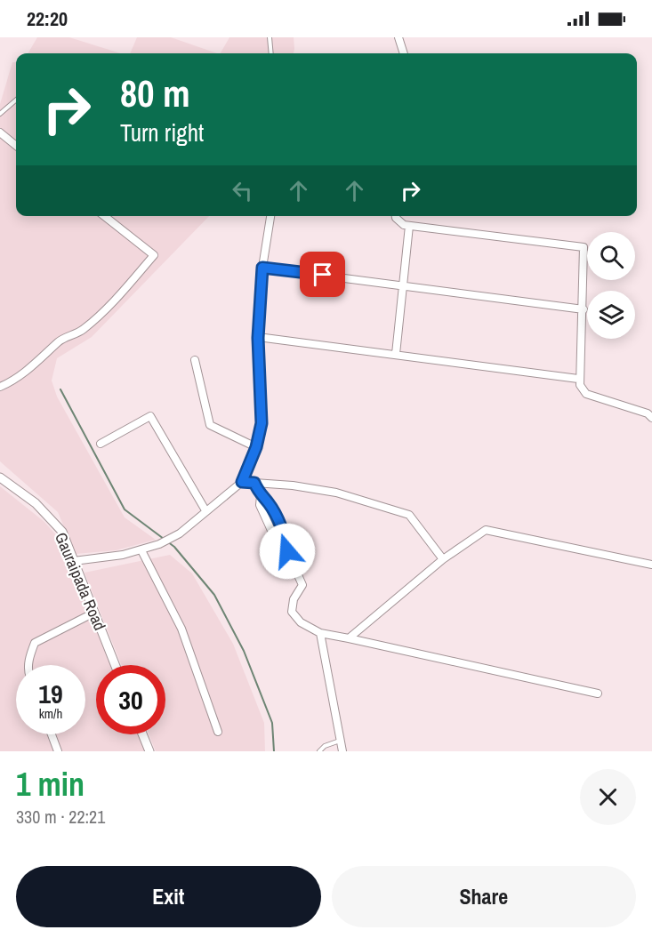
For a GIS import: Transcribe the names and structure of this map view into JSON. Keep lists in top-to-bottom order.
{
  "streets": {
    "street": ["Gauraipada Road"]
  },
  "page": {
    "status": "22:20",
    "turn": ["80 m", "Turn right"],
    "speed": "19 km/h",
    "limit": "30",
    "heading": ["1 min", "330 m · 22:21"],
    "buttons": ["Exit", "Share"]
  }
}
